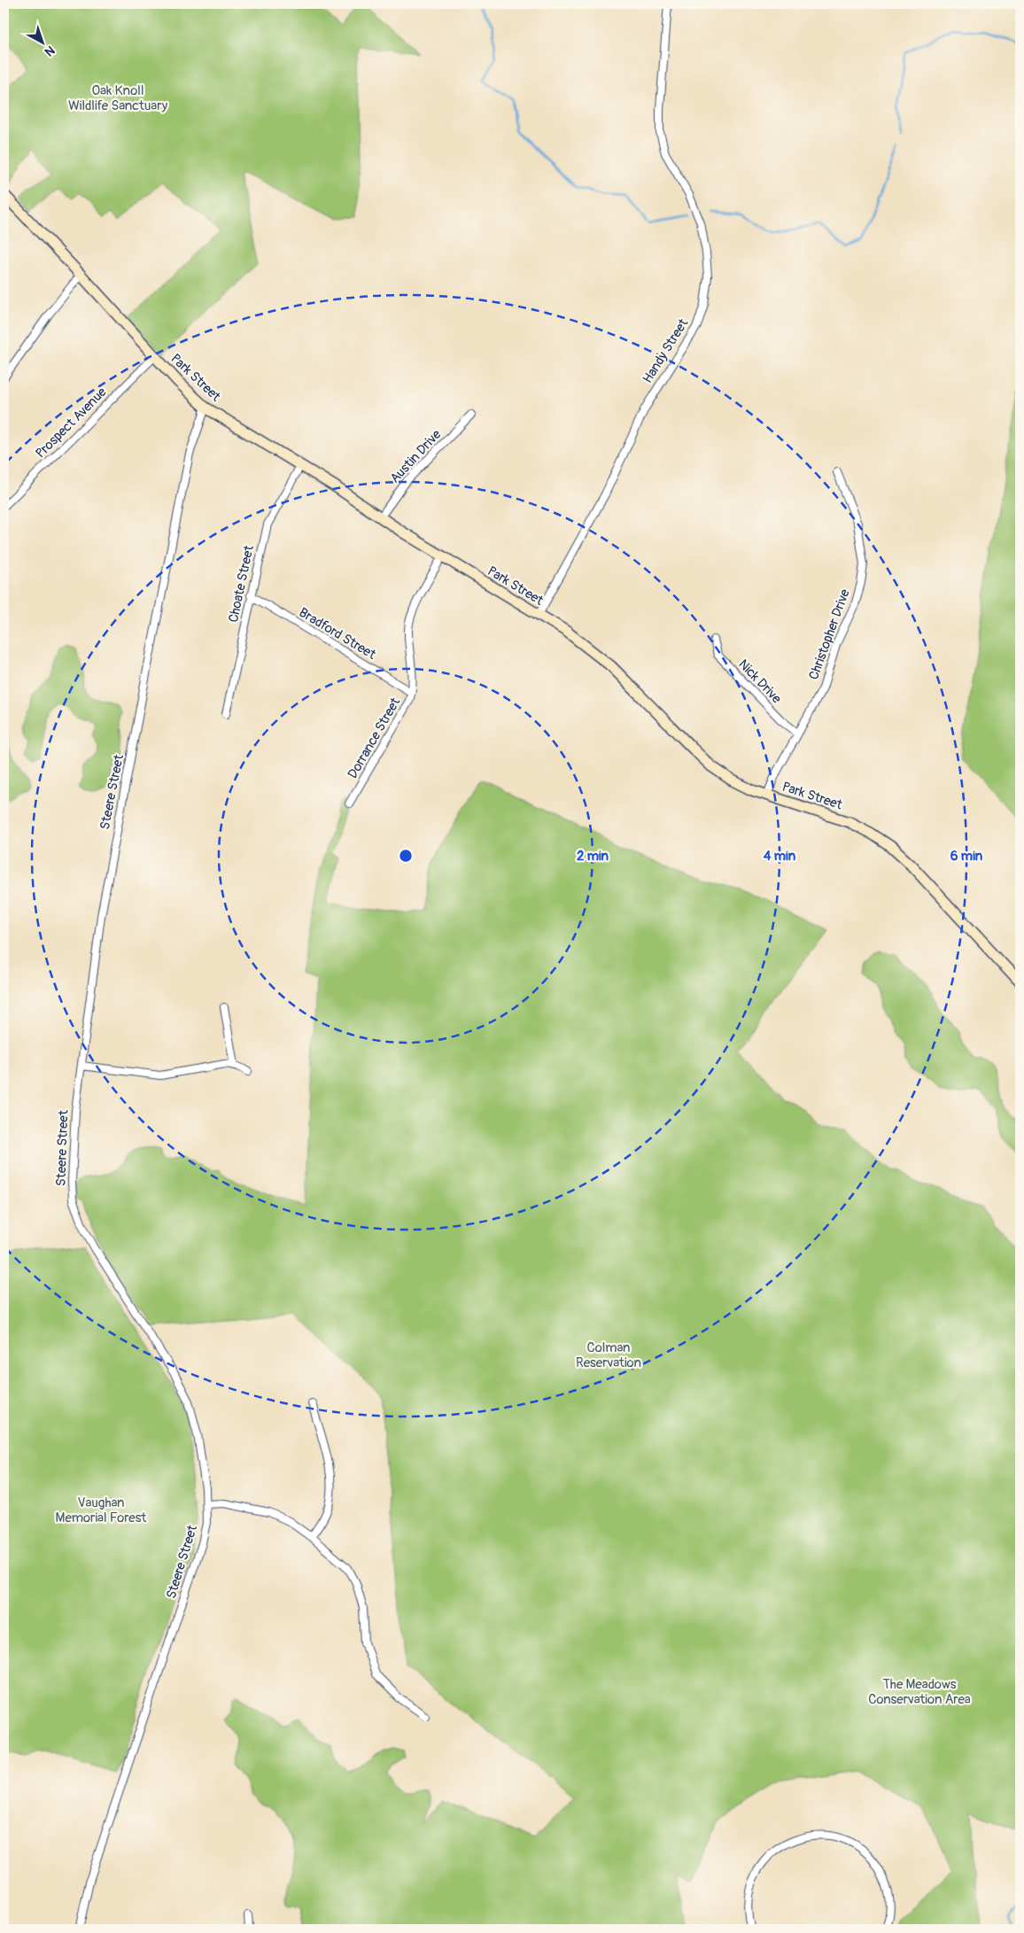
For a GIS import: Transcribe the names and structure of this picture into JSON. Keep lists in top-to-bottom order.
{
  "streets": {
    "main road": ["Park Street"],
    "street": [
      "Handy Street",
      "Prospect Avenue",
      "Austin Drive",
      "Choate Street",
      "Bradford Street",
      "Christopher Drive",
      "Nick Drive",
      "Dorrance Street",
      "Steere Street"
    ]
  },
  "crossings": [
    ["Handy Street", "Park Street"],
    ["Park Street", "Prospect Avenue"],
    ["Park Street", "Austin Drive"],
    ["Park Street", "Choate Street"],
    ["Park Street", "Christopher Drive"],
    ["Park Street", "Dorrance Street"],
    ["Park Street", "Steere Street"],
    ["Choate Street", "Bradford Street"],
    ["Bradford Street", "Dorrance Street"],
    ["Christopher Drive", "Nick Drive"]
  ],
  "parks": [
    "Oak Knoll Wildlife Sanctuary",
    "Colman Reservation",
    "Vaughan Memorial Forest",
    "The Meadows Conservation Area"
  ],
  "north": "bottom right",
  "rings": ["2 min", "4 min", "6 min"]
}
